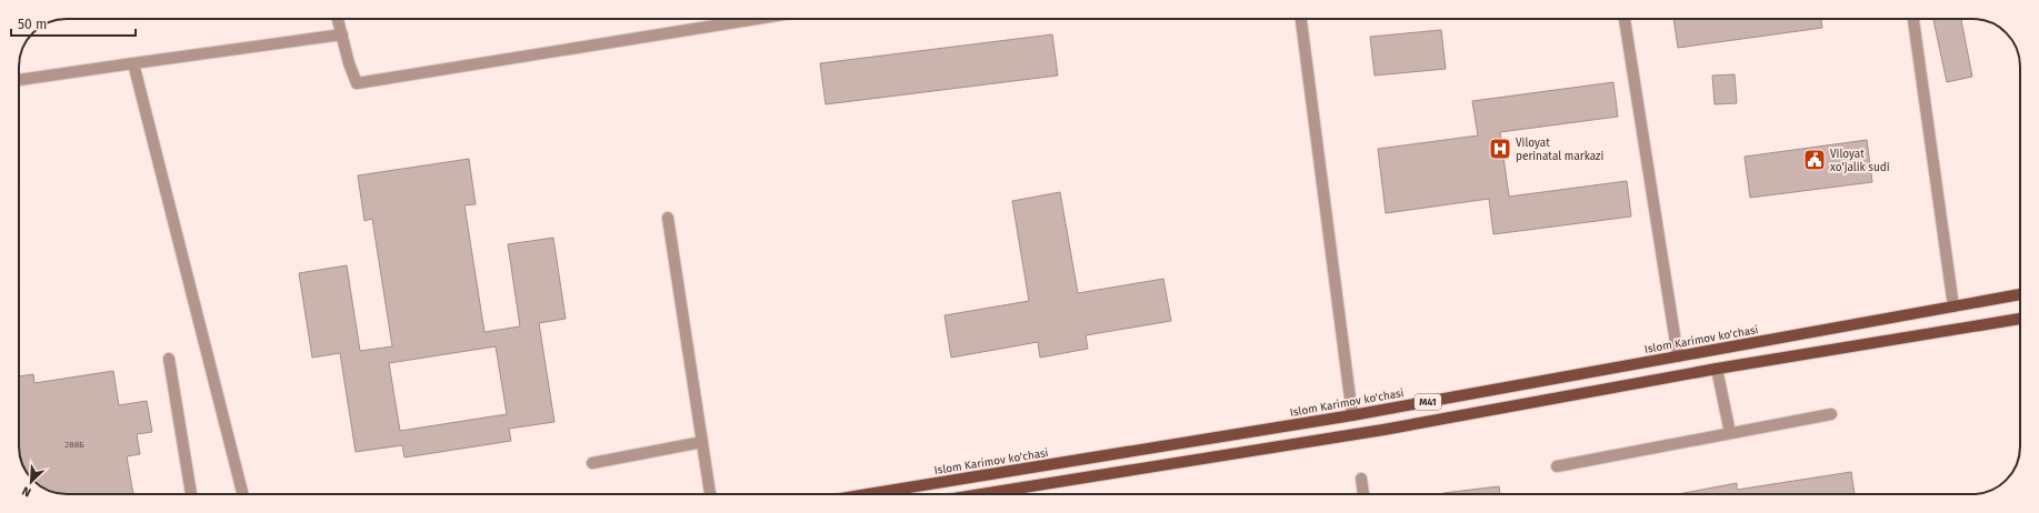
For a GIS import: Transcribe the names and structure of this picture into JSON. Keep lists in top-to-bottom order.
{
  "streets": {
    "main road": ["Islom Karimov ko'chasi", "M41"]
  },
  "places": {
    "hospital": ["Viloyat perinatal markazi"],
    "public building": ["Viloyat xo'jalik sudi"]
  },
  "house_numbers": ["288Б"],
  "scale_bar": "50 m",
  "north": "bottom left"
}
